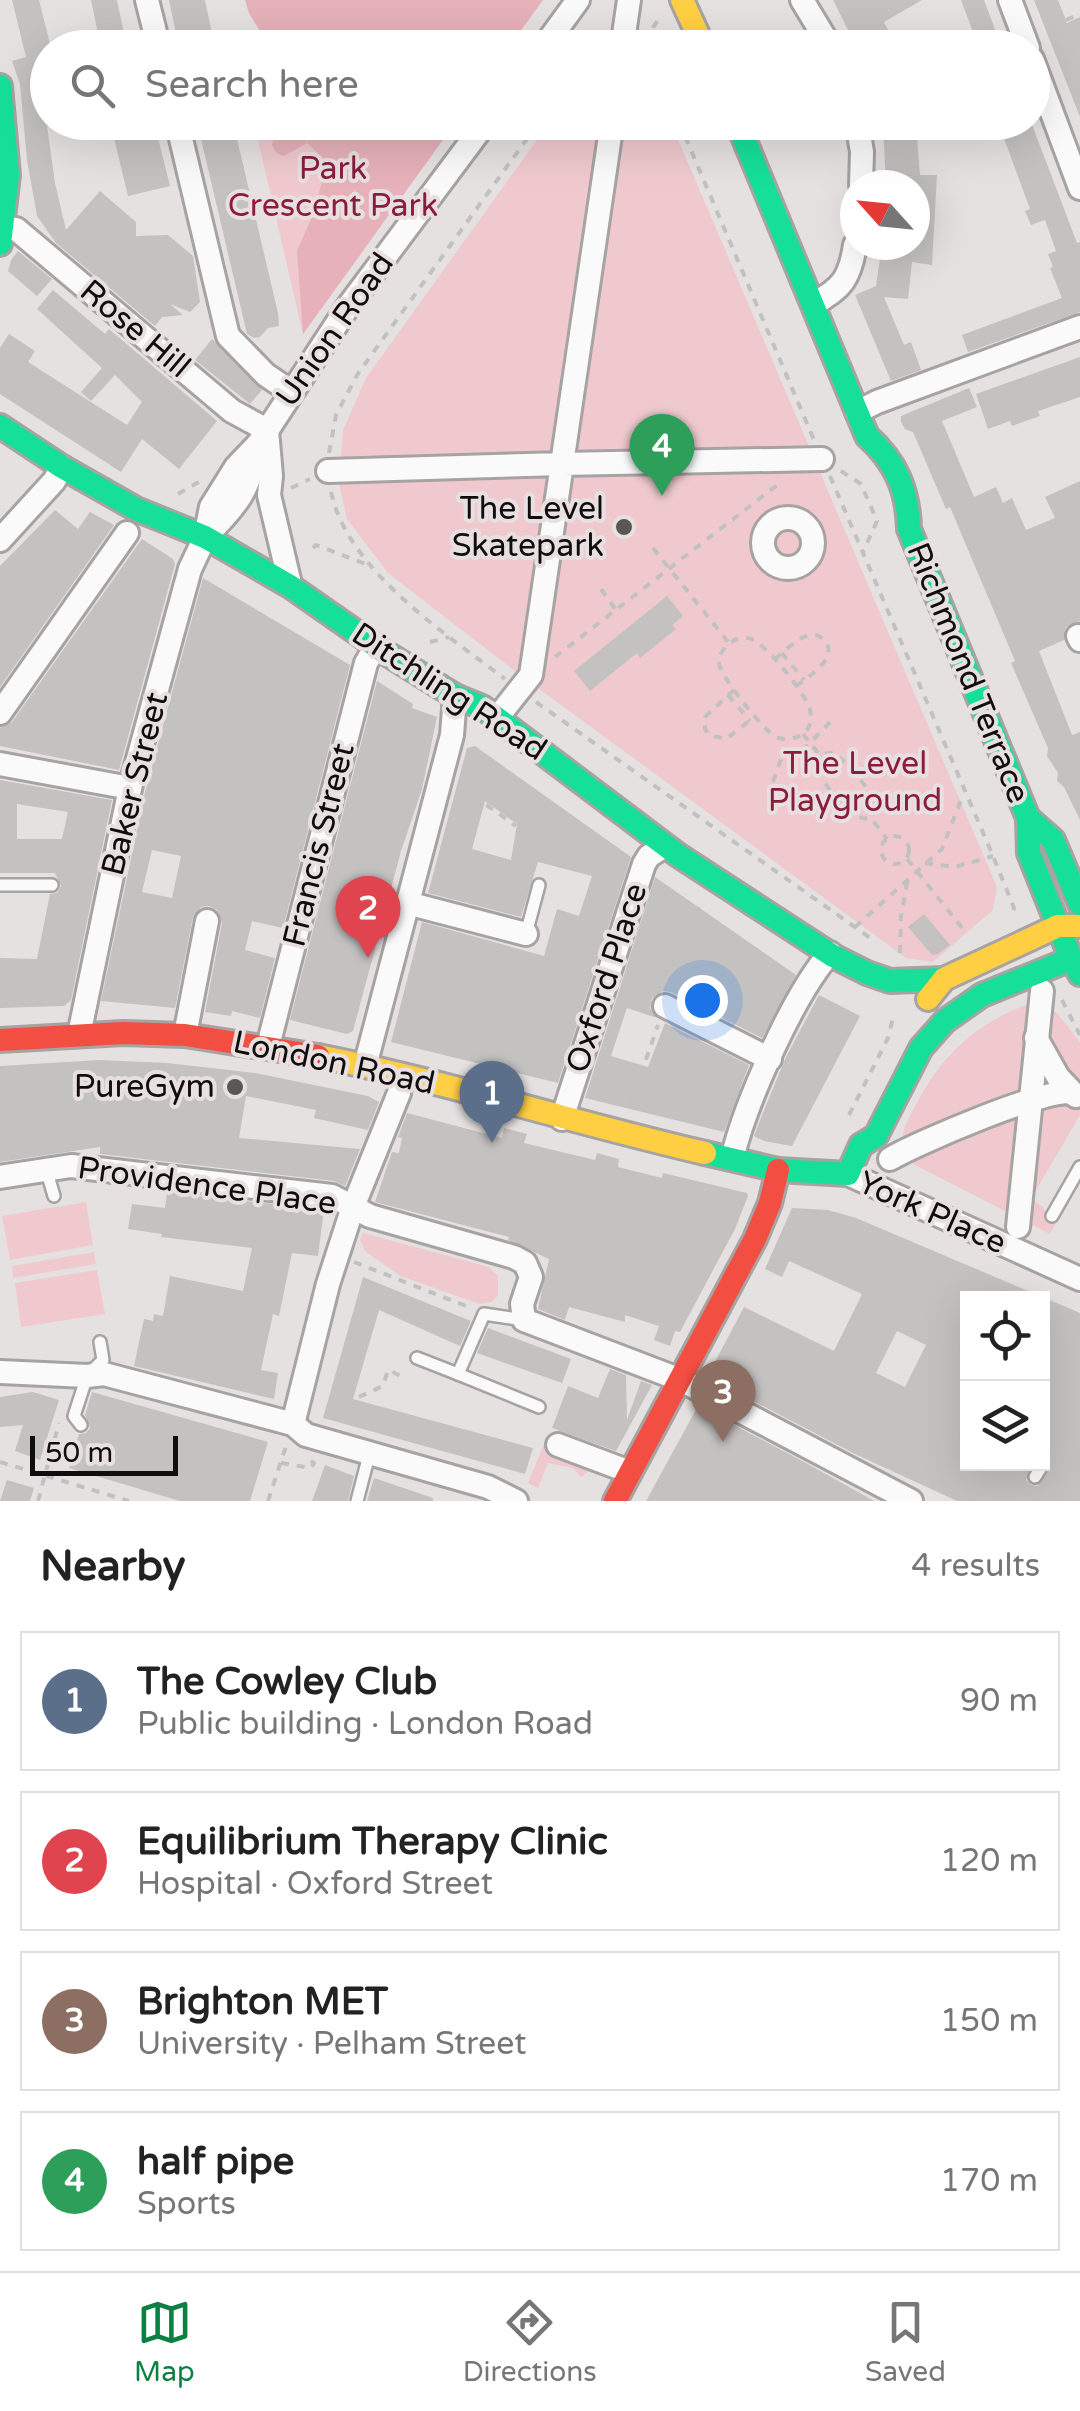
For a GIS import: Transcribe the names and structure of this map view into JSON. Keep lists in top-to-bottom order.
{
  "streets": {
    "main road": [
      "Richmond Terrace",
      "Ditchling Road",
      "London Road",
      "York Place"
    ],
    "street": [
      "Rose Hill",
      "Union Road",
      "Baker Street",
      "Francis Street",
      "Oxford Place",
      "Providence Place"
    ]
  },
  "crossings": [
    ["Rose Hill", "Union Road"],
    ["Union Road", "Ditchling Road"],
    ["Union Road", "Baker Street"],
    ["Ditchling Road", "Baker Street"],
    ["Ditchling Road", "Francis Street"],
    ["Ditchling Road", "Oxford Place"],
    ["Baker Street", "London Road"],
    ["Francis Street", "London Road"],
    ["Oxford Place", "London Road"],
    ["London Road", "York Place"]
  ],
  "parks": ["Park Crescent Park", "The Level Playground"],
  "places": ["The Level Skatepark", "PureGym"],
  "scale_bar": "50 m",
  "north": "top left",
  "page": {
    "search": "Search here",
    "pins": [
      "4",
      "2",
      "1",
      "3"
    ],
    "scale": "50 m",
    "heading": ["Nearby", "4 results"],
    "list": [
      {
        "mark": "1",
        "name": "The Cowley Club",
        "note": "Public building · London Road",
        "value": "90 m"
      },
      {
        "mark": "2",
        "name": "Equilibrium Therapy Clinic",
        "note": "Hospital · Oxford Street",
        "value": "120 m"
      },
      {
        "mark": "3",
        "name": "Brighton MET",
        "note": "University · Pelham Street",
        "value": "150 m"
      },
      {
        "mark": "4",
        "name": "half pipe",
        "note": "Sports",
        "value": "170 m"
      }
    ],
    "nav": ["Map", "Directions", "Saved"]
  }
}
